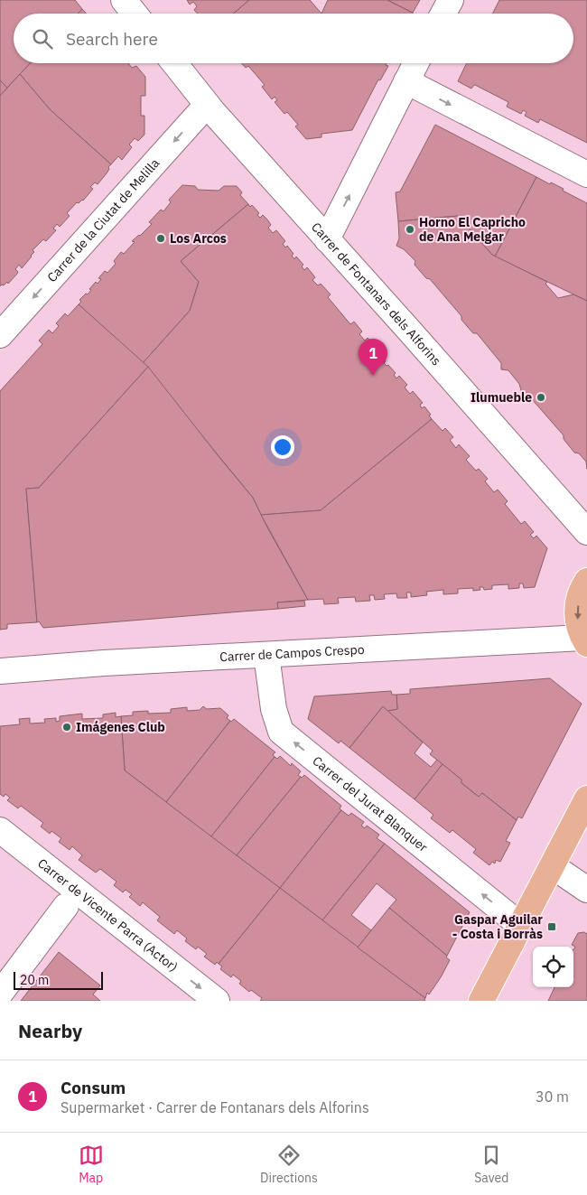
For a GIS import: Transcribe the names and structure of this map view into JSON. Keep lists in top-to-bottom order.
{
  "streets": {
    "street": [
      "Carrer de la Ciutat de Melilla",
      "Carrer de Fontanars dels Alforins",
      "Carrer de Campos Crespo",
      "Carrer del Jurat Blanquer",
      "Carrer de Vicente Parra (Actor)"
    ]
  },
  "crossings": [
    ["Carrer de la Ciutat de Melilla", "Carrer de Fontanars dels Alforins"],
    ["Carrer de Campos Crespo", "Carrer del Jurat Blanquer"]
  ],
  "one_way": ["Carrer de la Ciutat de Melilla", "Carrer del Jurat Blanquer", "Carrer de Vicente Parra (Actor)"],
  "places": {
    "other": [
      "Horno El Capricho de Ana Melgar",
      "Los Arcos",
      "Ilumueble",
      "Imágenes Club"
    ],
    "transit": ["Gaspar Aguilar - Costa i Borràs"]
  },
  "scale_bar": "20 m",
  "page": {
    "search": "Search here",
    "pins": "1",
    "scale": "20 m",
    "heading": "Nearby",
    "list": [
      {
        "mark": "1",
        "name": "Consum",
        "note": "Supermarket · Carrer de Fontanars dels Alforins",
        "value": "30 m"
      }
    ],
    "nav": ["Map", "Directions", "Saved"]
  }
}
